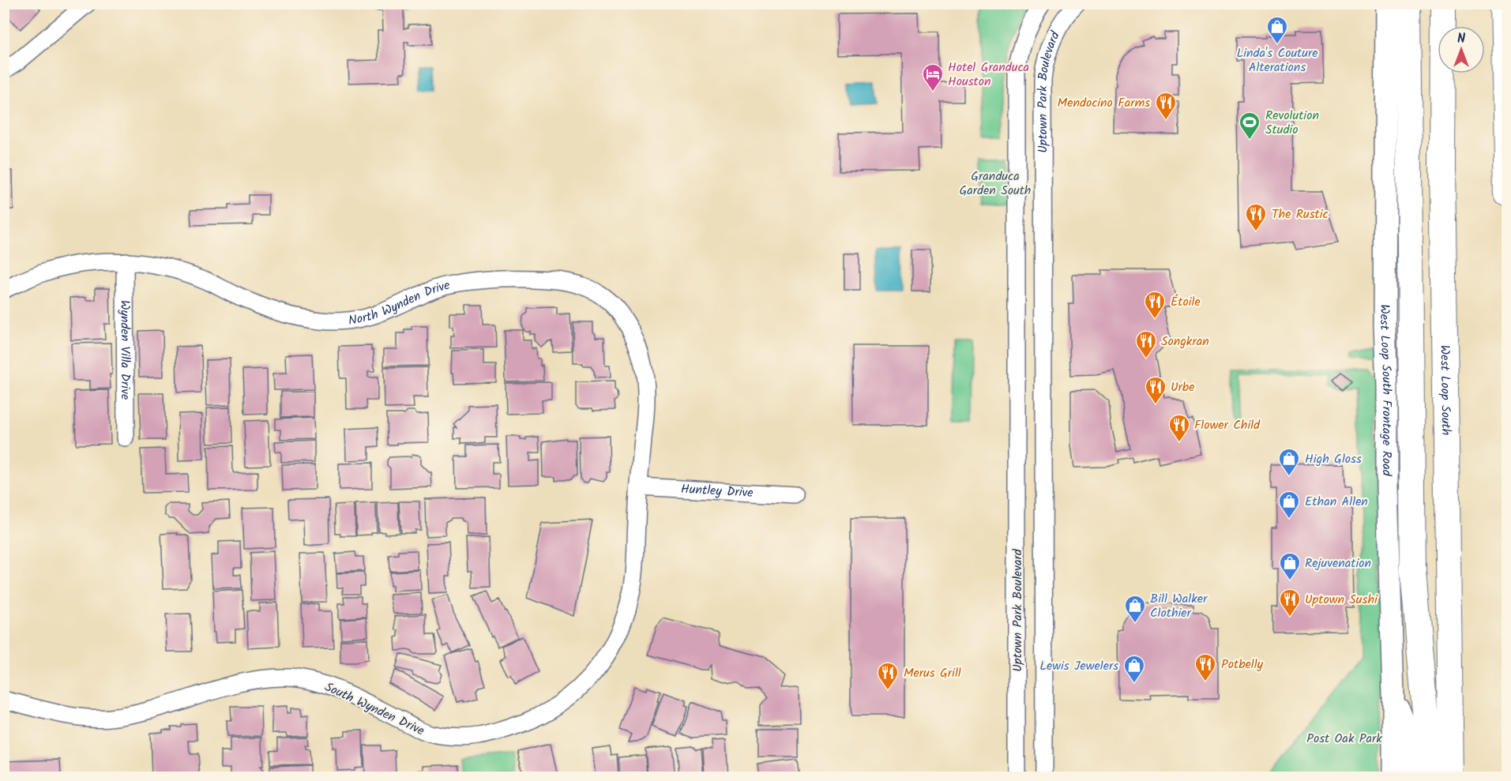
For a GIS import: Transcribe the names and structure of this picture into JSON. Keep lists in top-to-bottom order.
{
  "streets": {
    "highway": ["West Loop South"],
    "main road": ["West Loop South Frontage Road"],
    "street": [
      "Uptown Park Boulevard",
      "North Wynden Drive",
      "Wynden Villa Drive",
      "Huntley Drive",
      "South Wynden Drive"
    ]
  },
  "crossings": [
    ["North Wynden Drive", "Wynden Villa Drive"],
    ["North Wynden Drive", "Huntley Drive"],
    ["North Wynden Drive", "South Wynden Drive"],
    ["Huntley Drive", "South Wynden Drive"]
  ],
  "parks": ["Granduca Garden South", "Post Oak Park"],
  "places": {
    "shop": [
      "Linda's Couture Alterations",
      "High Gloss",
      "Ethan Allen",
      "Rejuvenation",
      "Bill Walker Clothier",
      "Lewis Jewelers"
    ],
    "hotel": ["Hotel Granduca Houston"],
    "restaurant": [
      "Mendocino Farms",
      "The Rustic",
      "Étoile",
      "Songkran",
      "Urbe",
      "Flower Child",
      "Uptown Sushi",
      "Potbelly",
      "Merus Grill"
    ],
    "sports": ["Revolution Studio"]
  },
  "north": "top"
}
